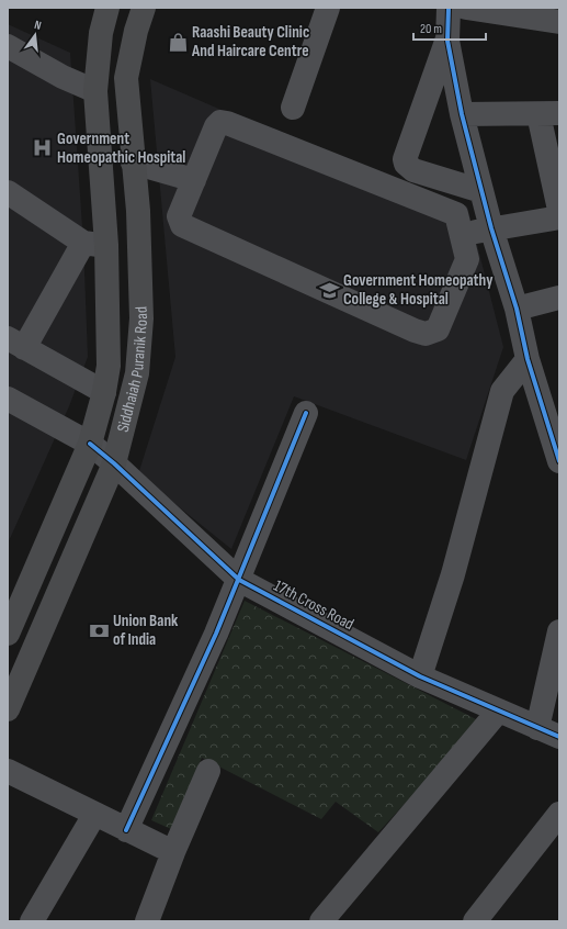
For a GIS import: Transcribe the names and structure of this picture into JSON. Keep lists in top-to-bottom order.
{
  "streets": {
    "main road": ["Siddhaiah Puranik Road"],
    "street": ["17th Cross Road"]
  },
  "crossings": [
    ["Siddhaiah Puranik Road", "17th Cross Road"]
  ],
  "places": {
    "shop": ["Raashi Beauty Clinic And Haircare Centre"],
    "hospital": ["Government Homeopathic Hospital"],
    "school or university": ["Government Homeopathy College & Hospital"],
    "bank": ["Union Bank of India"]
  },
  "scale_bar": "20 m",
  "north": "top"
}
